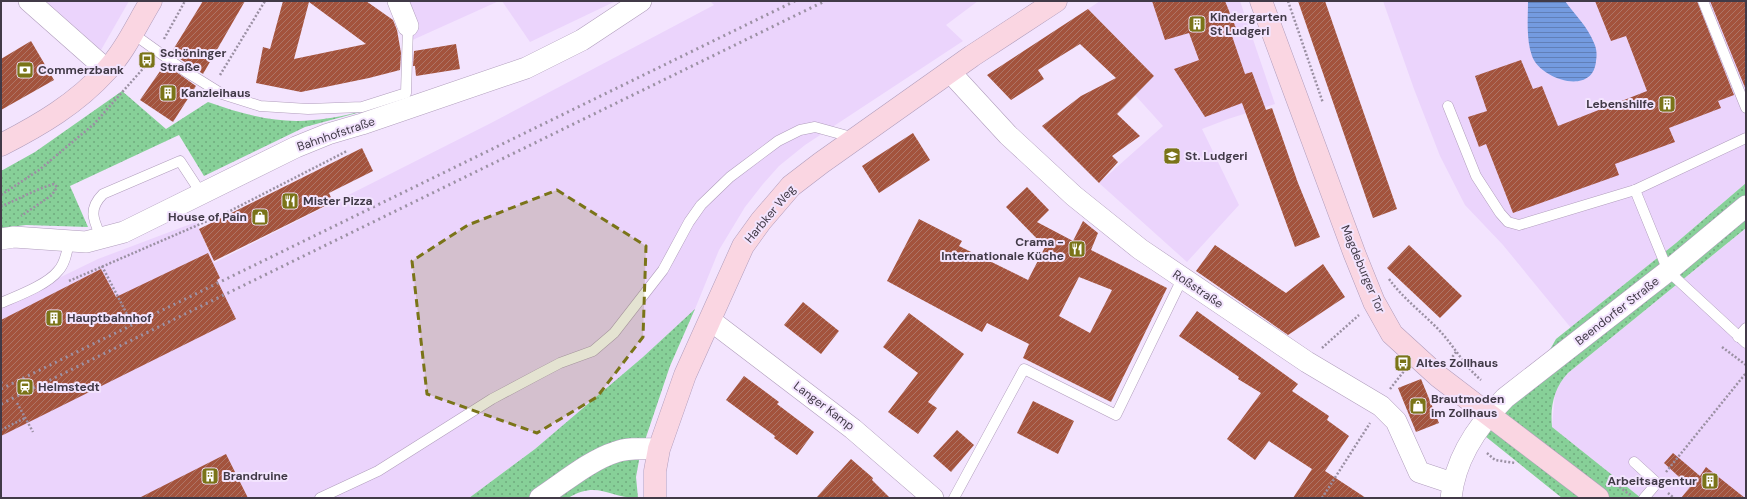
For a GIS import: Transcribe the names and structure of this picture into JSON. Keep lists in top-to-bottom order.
{
  "streets": {
    "main road": ["Harbker Weg", "Magdeburger Tor"],
    "street": [
      "Bahnhofstraße",
      "Roßstraße",
      "Beendorfer Straße",
      "Langer Kamp"
    ]
  },
  "crossings": [
    ["Harbker Weg", "Roßstraße"],
    ["Harbker Weg", "Langer Kamp"],
    ["Magdeburger Tor", "Beendorfer Straße"],
    ["Roßstraße", "Beendorfer Straße"]
  ],
  "places": {
    "building": [
      "Kindergarten St Ludgeri",
      "Kanzleihaus",
      "Lebenshilfe",
      "Hauptbahnhof",
      "Brandruine",
      "Arbeitsagentur"
    ],
    "bus stop": ["Schöninger Straße", "Altes Zollhaus"],
    "bank": ["Commerzbank"],
    "school or university": ["St. Ludgeri"],
    "restaurant": ["Mister Pizza", "Crama - Internationale Küche"],
    "shop": ["House of Pain", "Brautmoden im Zollhaus"],
    "station": ["Helmstedt"]
  }
}
